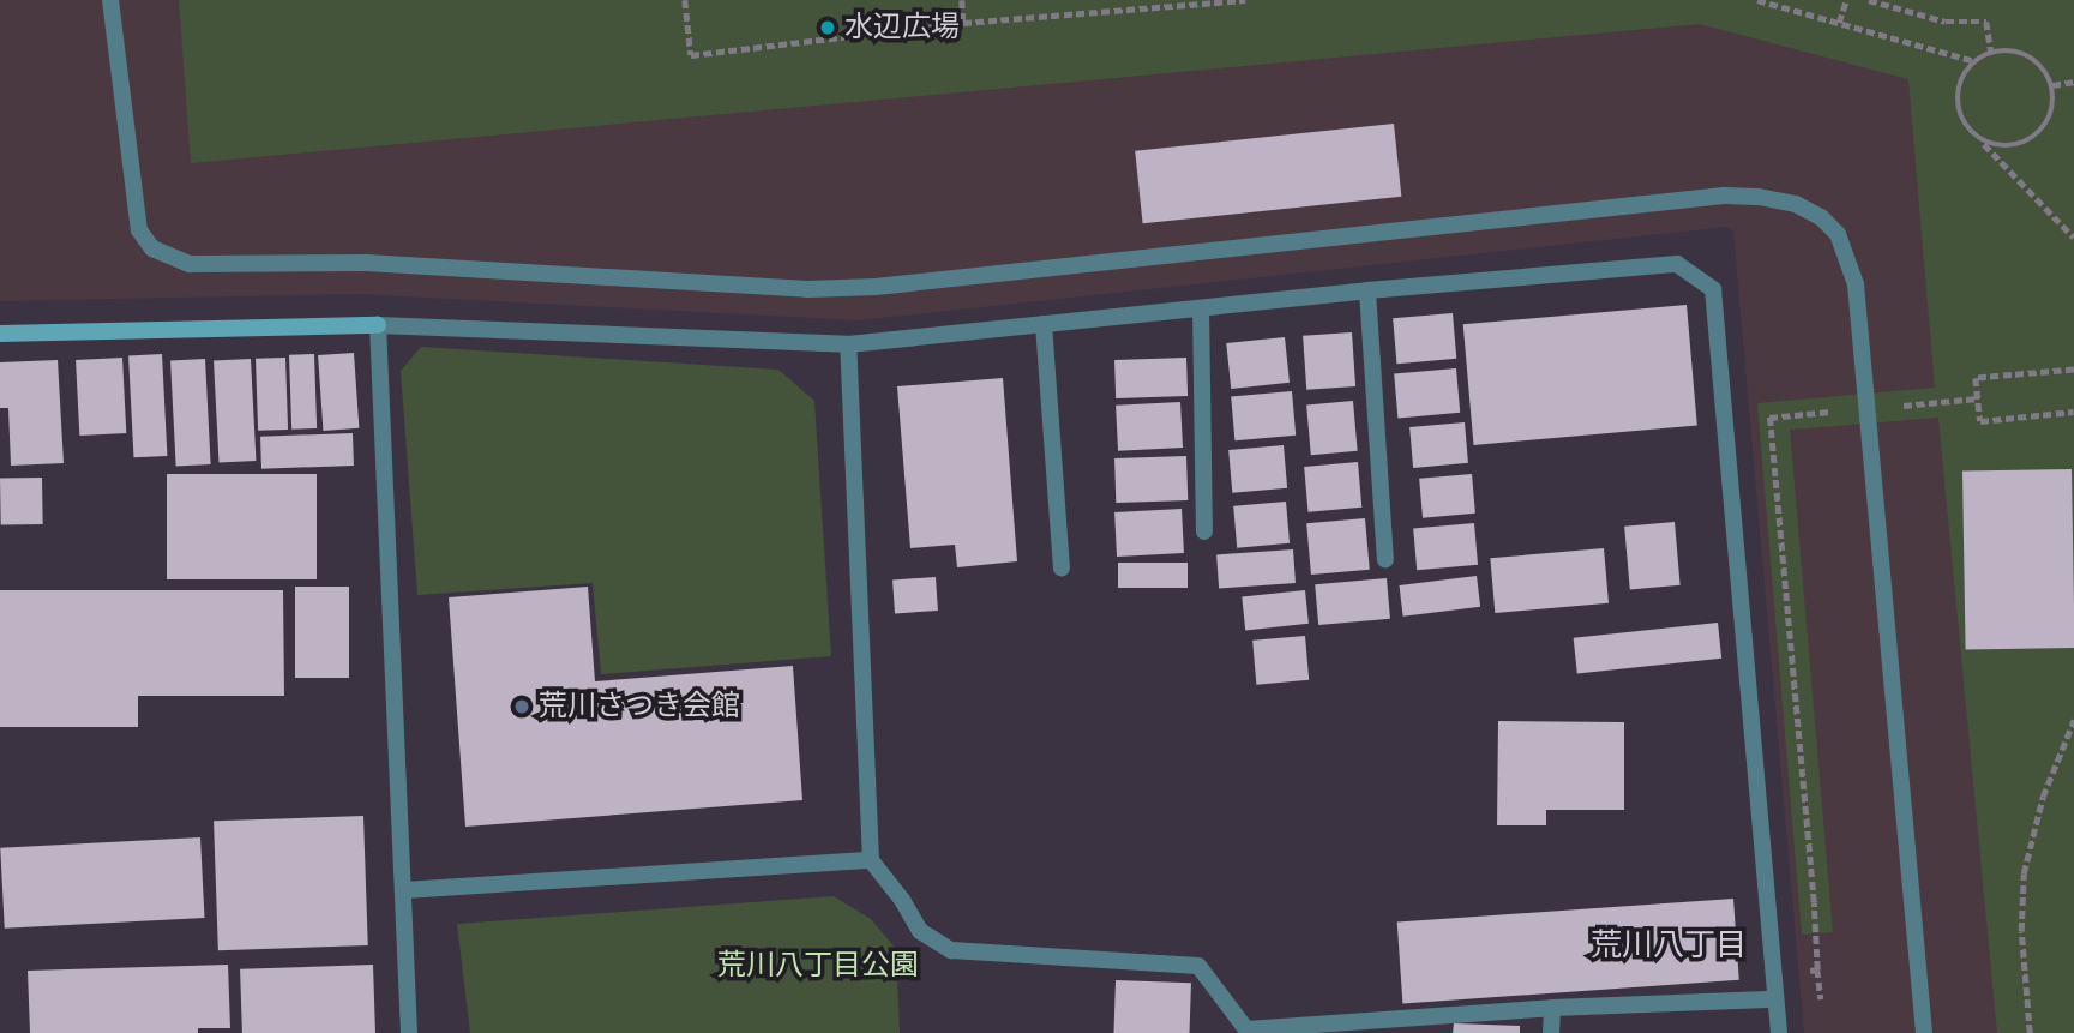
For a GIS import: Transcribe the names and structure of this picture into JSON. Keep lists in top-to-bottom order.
{
  "districts": ["荒川八丁目"],
  "parks": ["荒川八丁目公園"],
  "places": ["水辺広場", "荒川さつき会館"]
}
